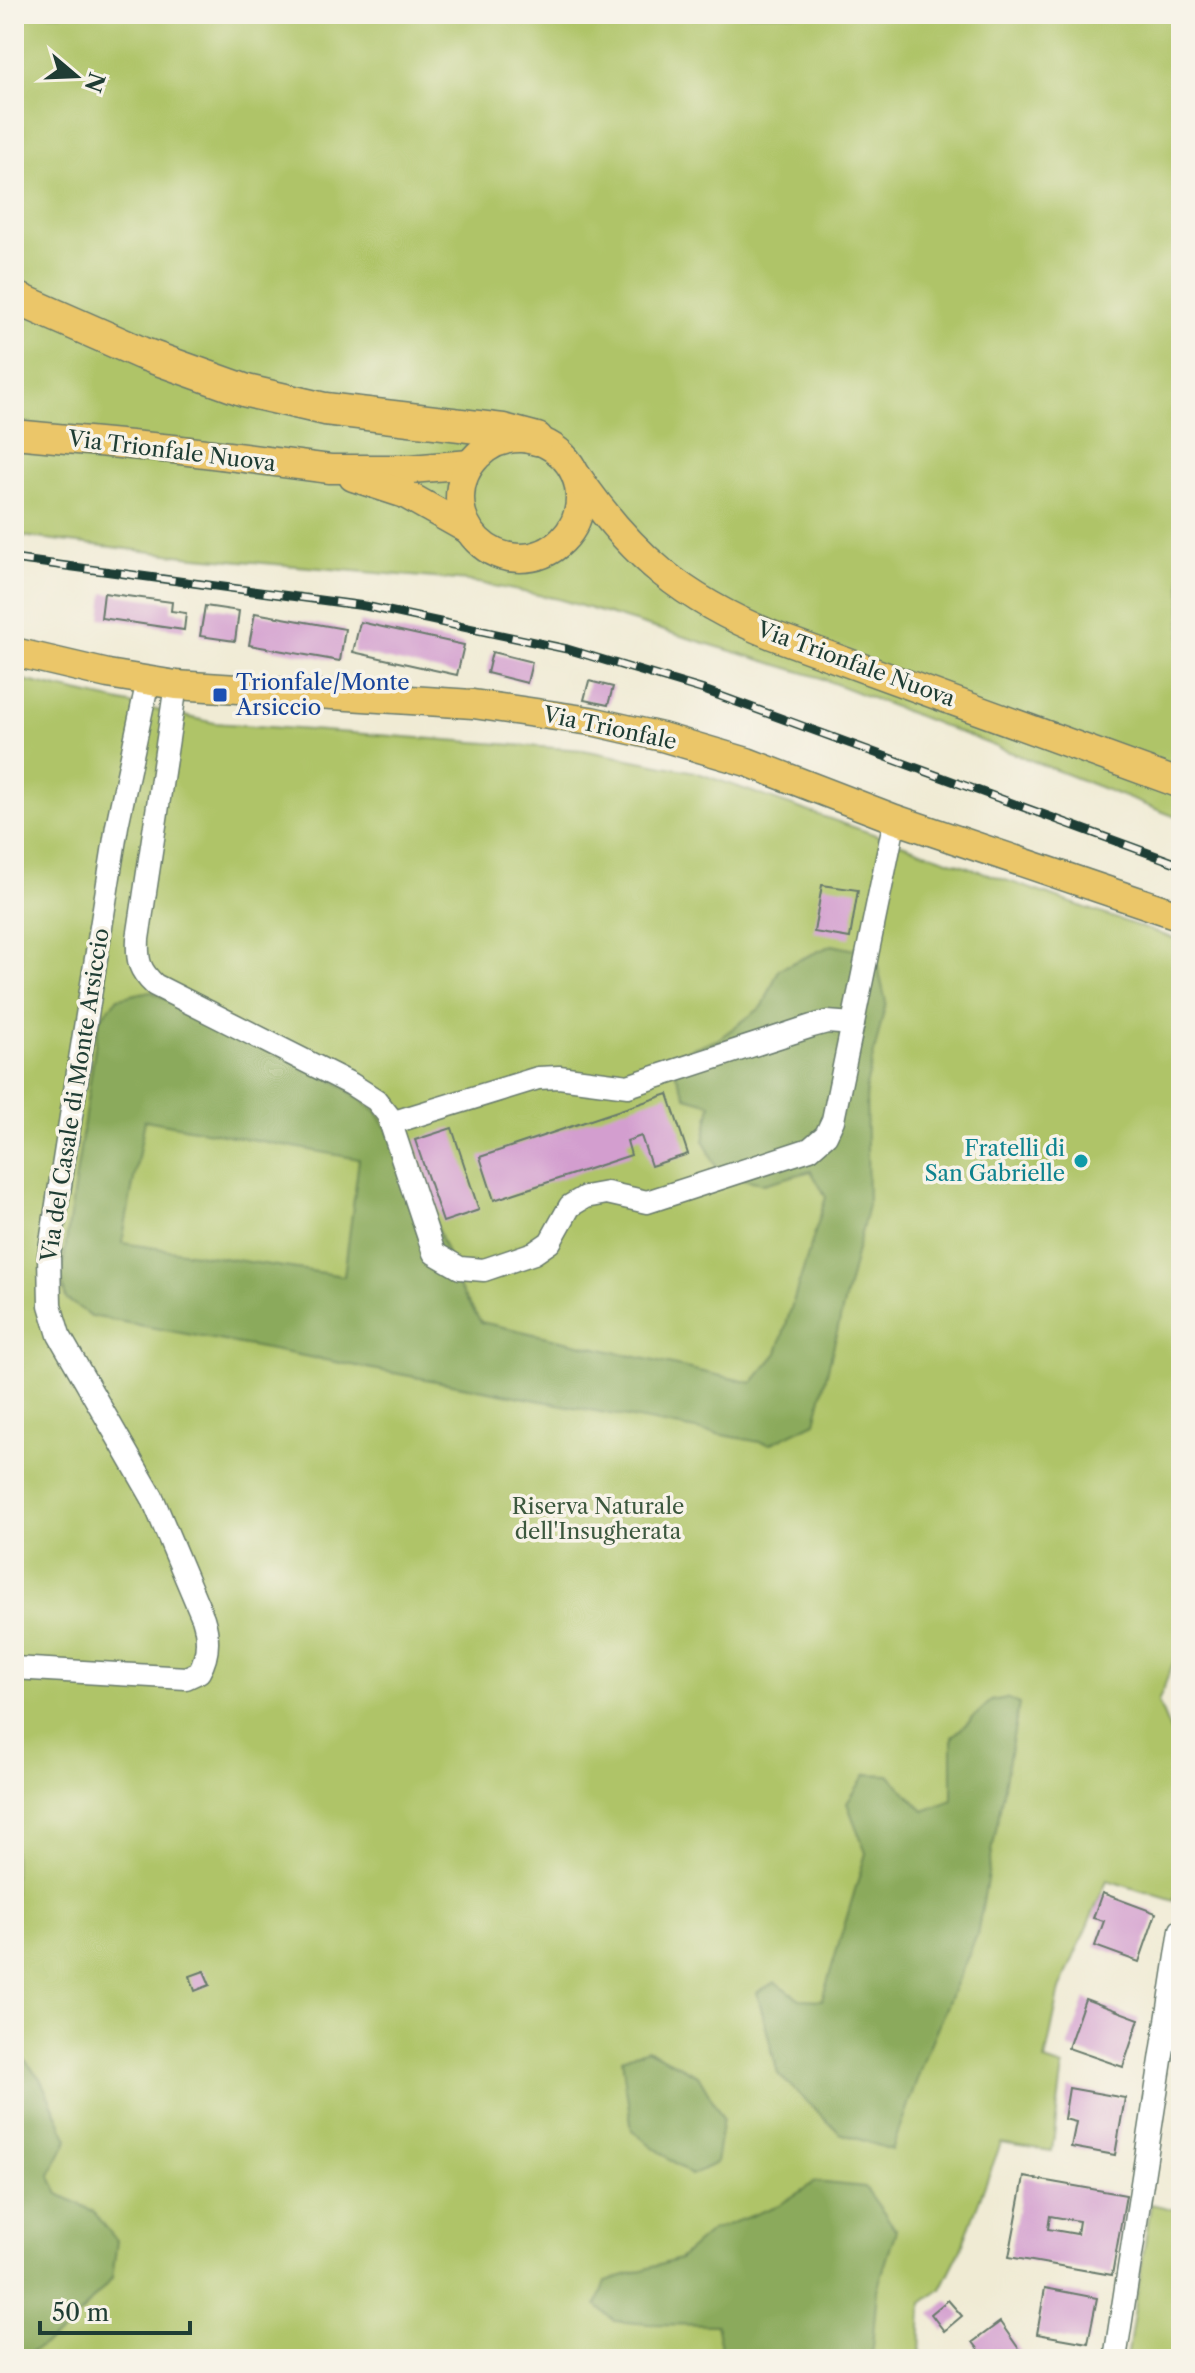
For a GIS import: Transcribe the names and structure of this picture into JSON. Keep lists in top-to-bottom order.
{
  "streets": {
    "main road": ["Via Trionfale Nuova", "Via Trionfale"],
    "street": ["Via del Casale di Monte Arsiccio"]
  },
  "crossings": [
    ["Via Trionfale", "Via del Casale di Monte Arsiccio"]
  ],
  "parks": ["Riserva Naturale dell'Insugherata"],
  "places": {
    "transit": ["Trionfale/Monte Arsiccio"],
    "other": ["Fratelli di San Gabrielle"]
  },
  "scale_bar": "50 m",
  "north": "right"
}
